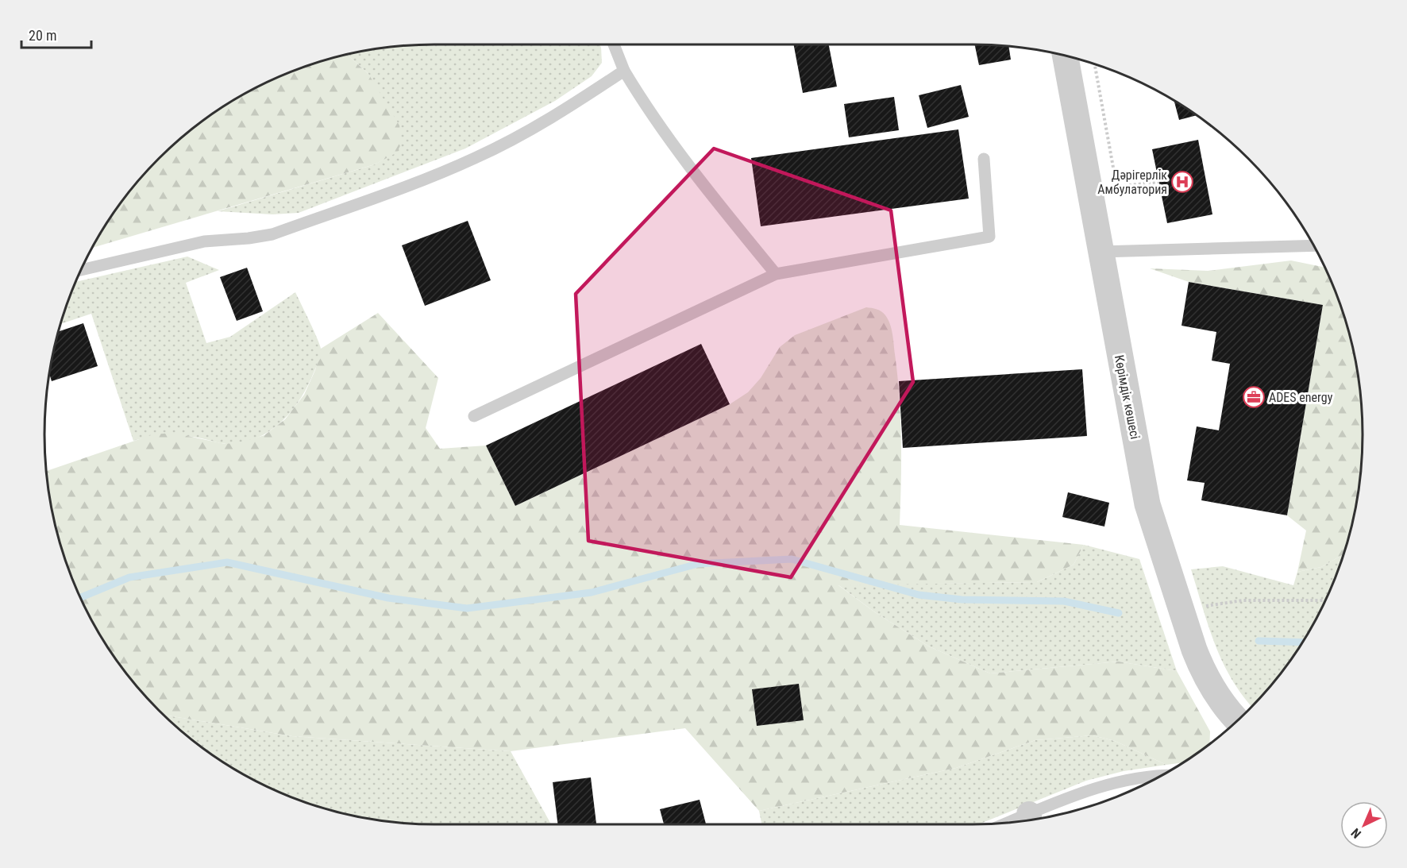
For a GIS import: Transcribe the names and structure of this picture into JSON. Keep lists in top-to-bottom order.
{
  "streets": {
    "street": ["Көрімдік көшесі"]
  },
  "places": {
    "hospital": ["Дәрігерлік Амбулатория"],
    "office": ["ADES energy"]
  },
  "scale_bar": "20 m",
  "north": "bottom left"
}
